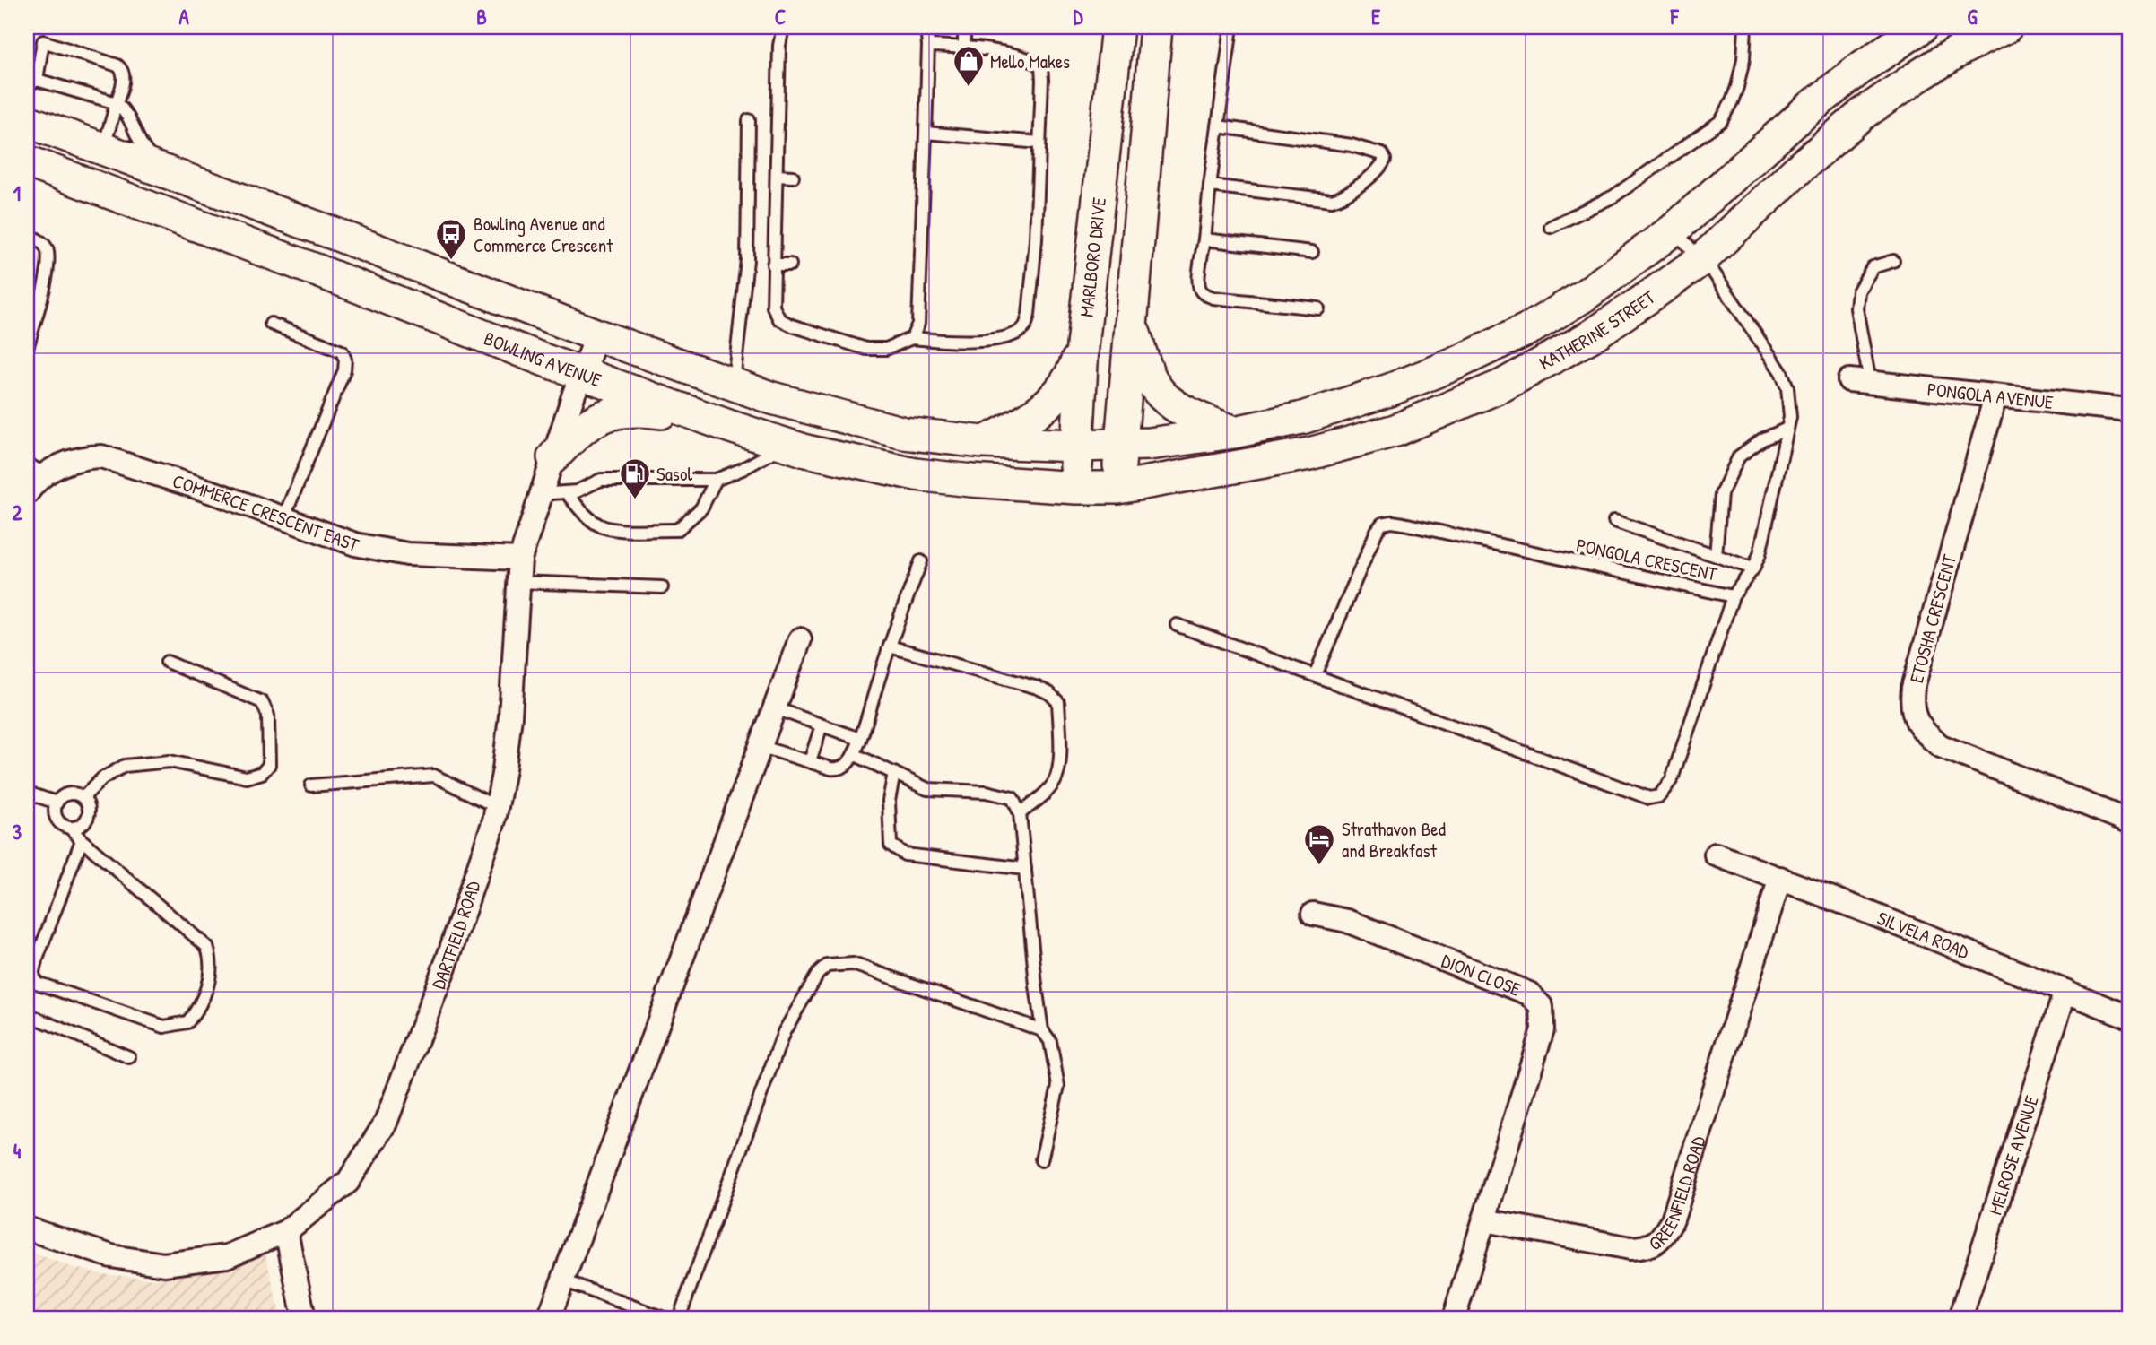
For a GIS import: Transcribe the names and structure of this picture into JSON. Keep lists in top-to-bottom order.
{
  "streets": {
    "main road": ["MARLBORO DRIVE", "KATHERINE STREET", "BOWLING AVENUE"],
    "street": [
      "PONGOLA AVENUE",
      "COMMERCE CRESCENT EAST",
      "ETOSHA CRESCENT",
      "DARTFIELD ROAD",
      "SILVELA ROAD",
      "DION CLOSE",
      "MELROSE AVENUE",
      "GREENFIELD ROAD"
    ],
    "lane": ["PONGOLA CRESCENT"]
  },
  "crossings": [
    ["MARLBORO DRIVE", "KATHERINE STREET"],
    ["MARLBORO DRIVE", "BOWLING AVENUE"],
    ["KATHERINE STREET", "BOWLING AVENUE"],
    ["KATHERINE STREET", "PONGOLA CRESCENT"],
    ["BOWLING AVENUE", "DARTFIELD ROAD"],
    ["PONGOLA AVENUE", "ETOSHA CRESCENT"],
    ["COMMERCE CRESCENT EAST", "DARTFIELD ROAD"],
    ["SILVELA ROAD", "MELROSE AVENUE"],
    ["SILVELA ROAD", "GREENFIELD ROAD"],
    ["DION CLOSE", "GREENFIELD ROAD"]
  ],
  "places": {
    "shop": ["Mello Makes"],
    "bus stop": ["Bowling Avenue and Commerce Crescent"],
    "fuel station": ["Sasol"],
    "hotel": ["Strathavon Bed and Breakfast"]
  },
  "grid": {
    "columns": [
      "A",
      "B",
      "C",
      "D",
      "E",
      "F",
      "G"
    ],
    "rows": [
      "1",
      "2",
      "3",
      "4"
    ]
  }
}
